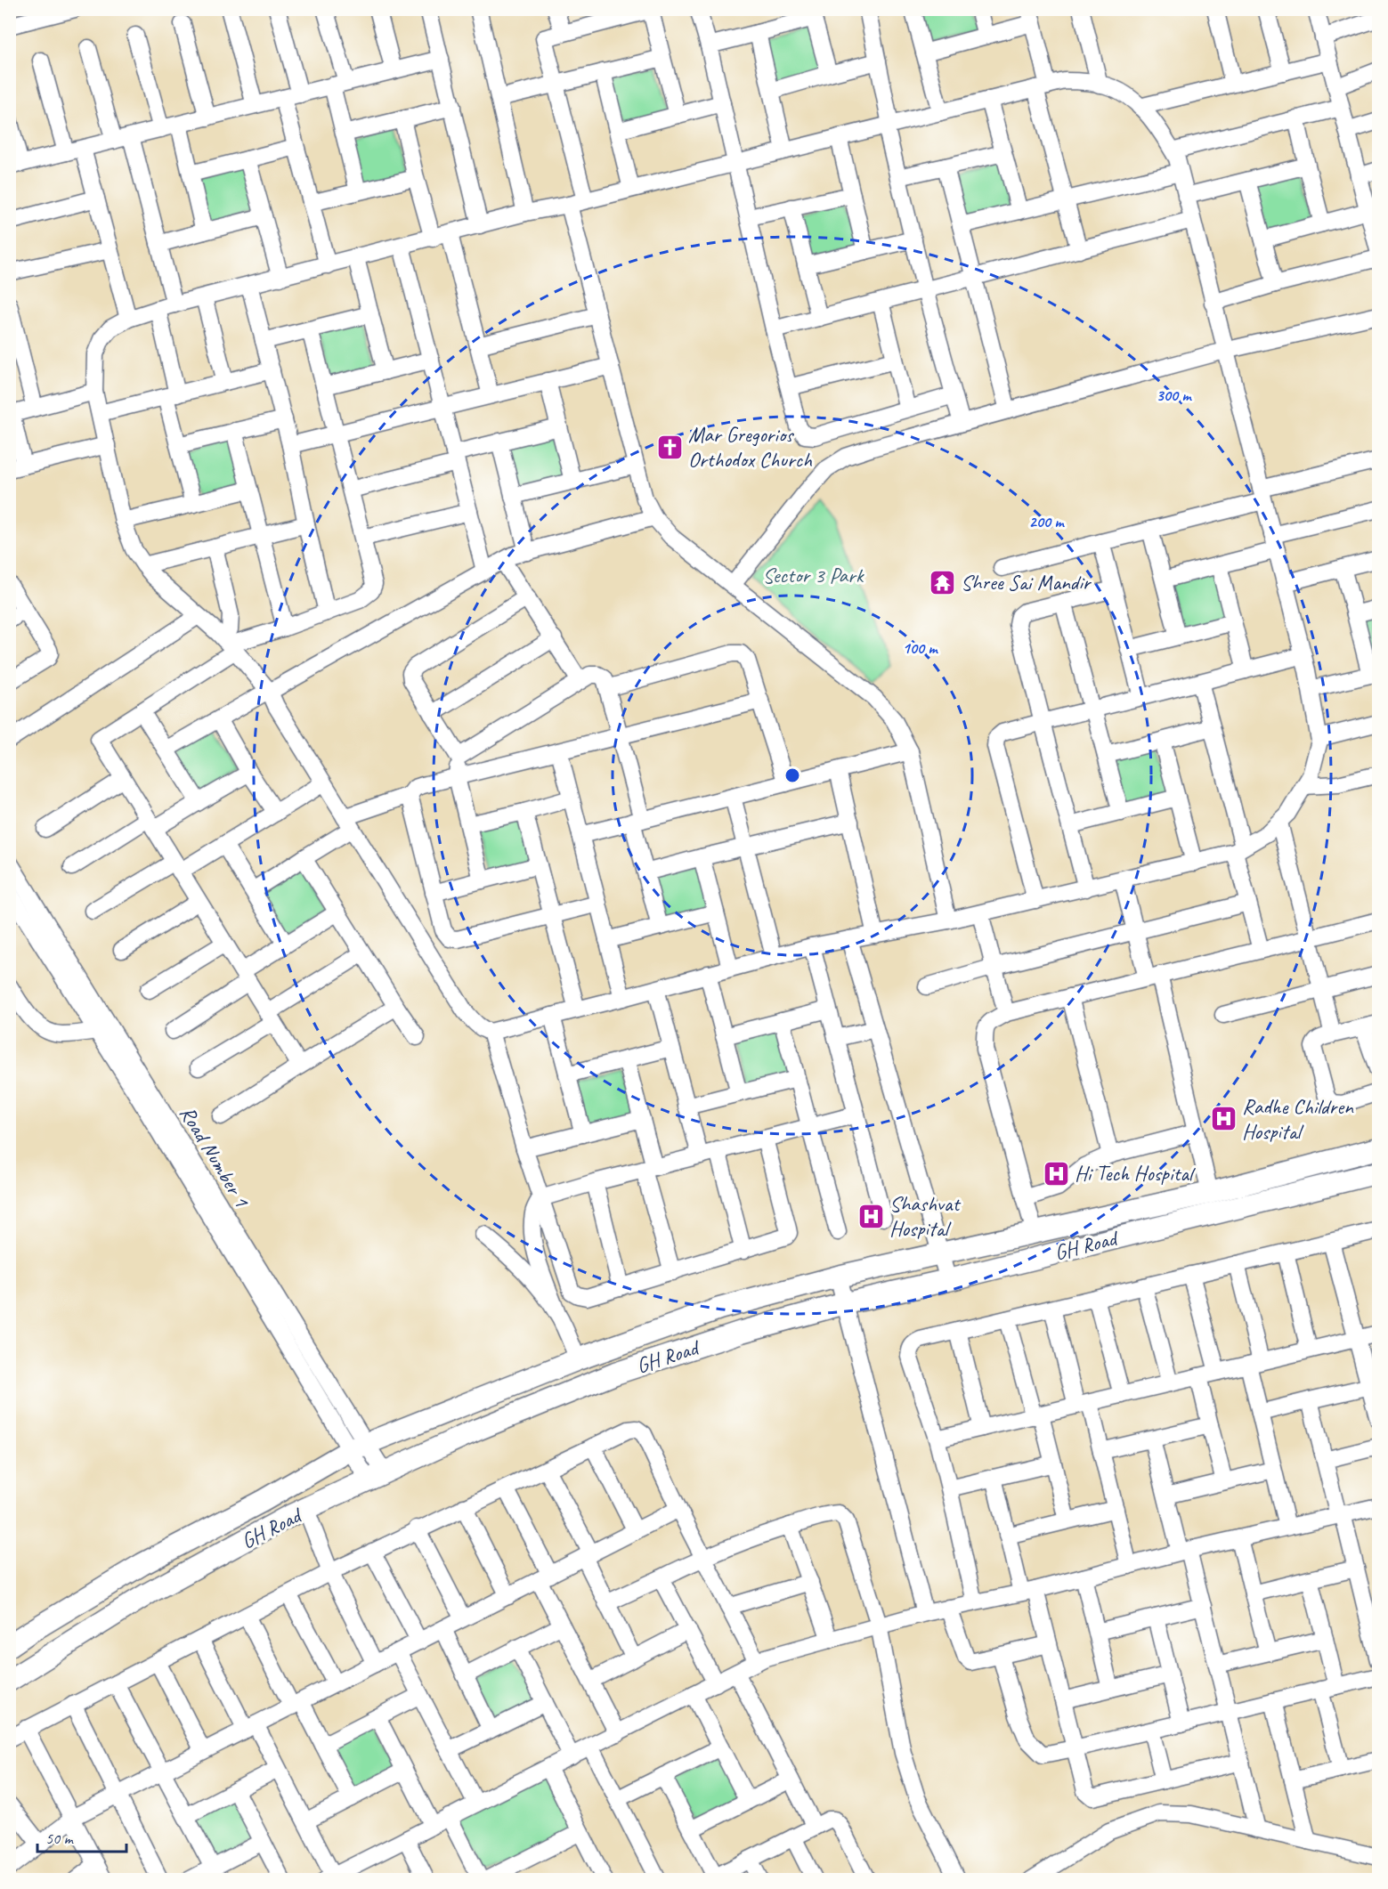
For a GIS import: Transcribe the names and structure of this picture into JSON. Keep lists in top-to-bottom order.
{
  "streets": {
    "main road": ["GH Road"],
    "street": ["Road Number 1"]
  },
  "crossings": [
    ["Road Number 1", "GH Road"]
  ],
  "parks": ["Sector 3 Park"],
  "places": {
    "church": ["Mar Gregorios Orthodox Church"],
    "temple": ["Shree Sai Mandir"],
    "hospital": ["Radhe Children Hospital", "Hi Tech Hospital", "Shashvat Hospital"]
  },
  "scale_bar": "50 m",
  "rings": ["300 m", "200 m", "100 m"]
}
